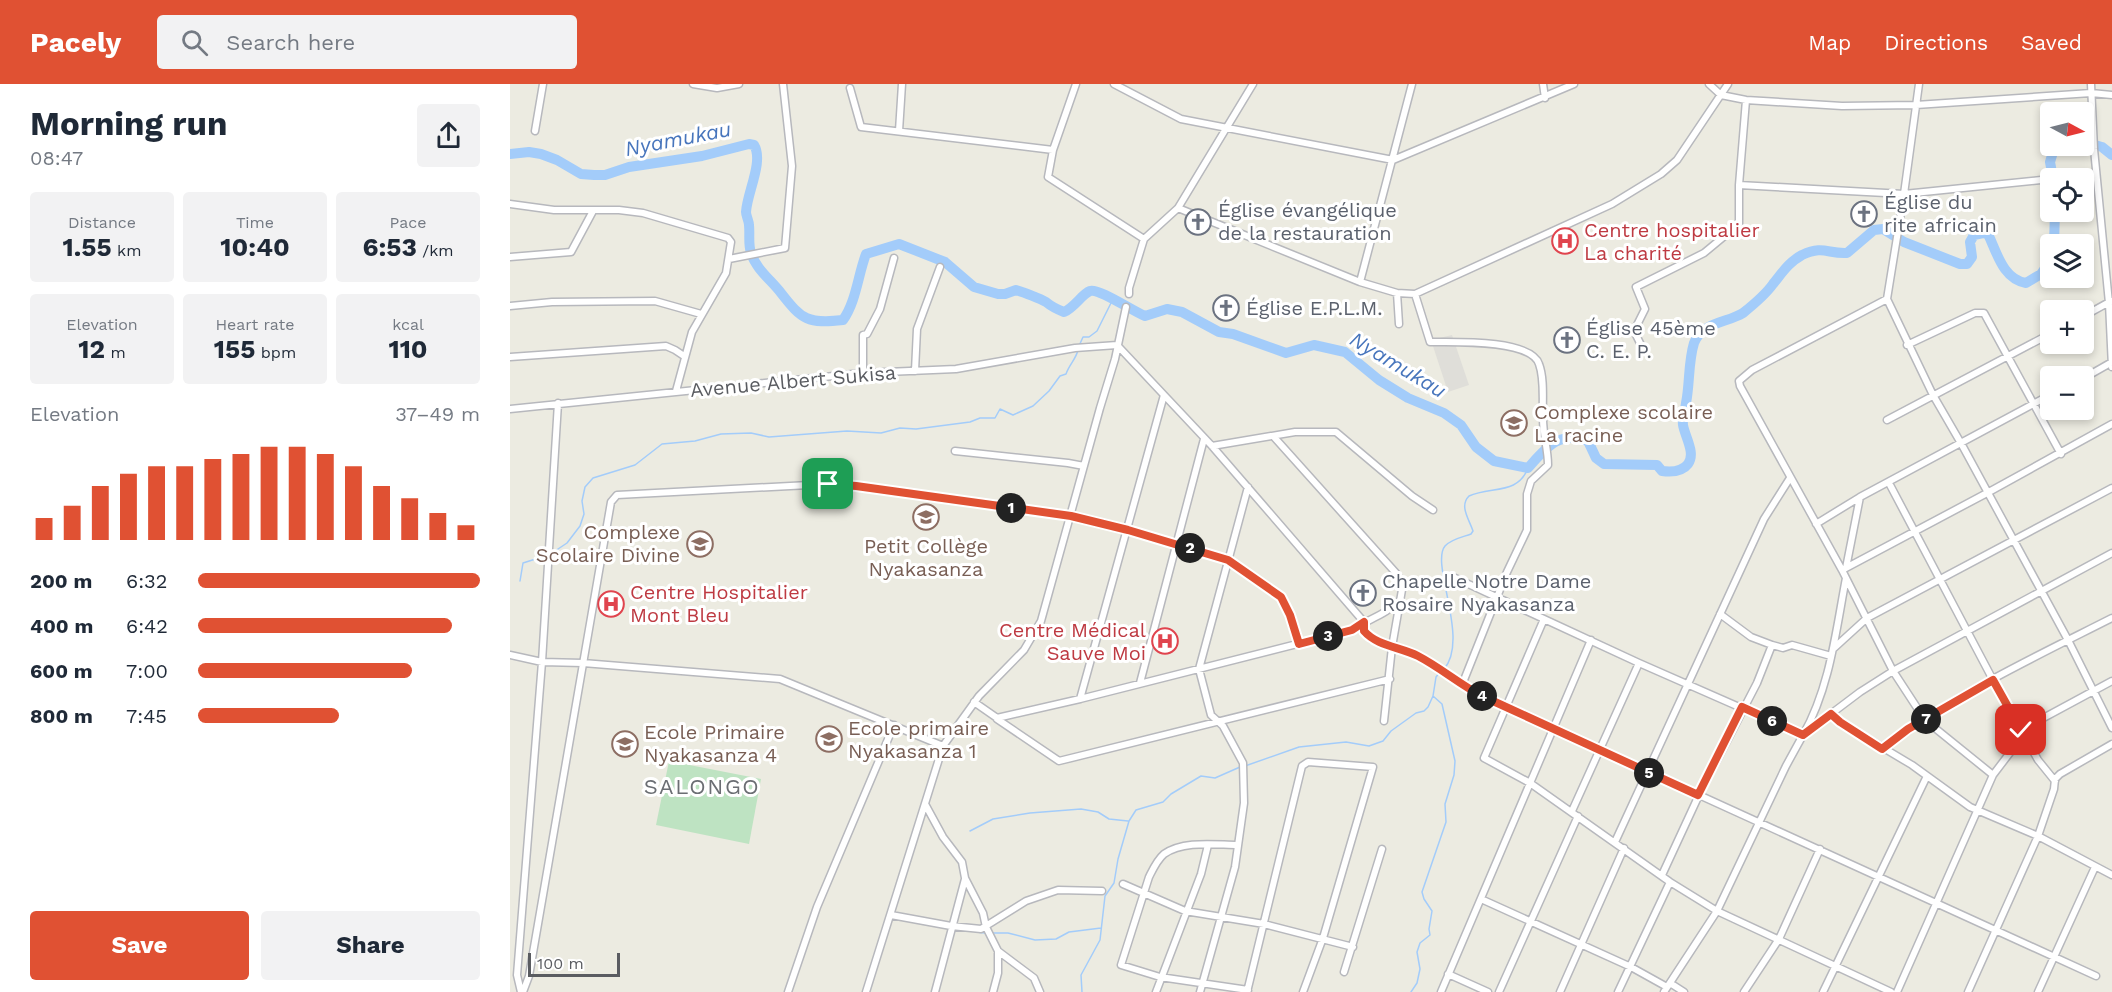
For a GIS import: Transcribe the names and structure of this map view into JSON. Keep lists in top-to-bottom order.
{
  "streets": {
    "street": ["Avenue Albert Sukisa"]
  },
  "districts": ["SALONGO"],
  "water": ["Nyamukau"],
  "places": {
    "church": [
      "Église du rite africain",
      "Église évangélique de la restauration",
      "Église E.P.L.M.",
      "Église 45ème C. E. P.",
      "Chapelle Notre Dame Rosaire Nyakasanza"
    ],
    "hospital": ["Centre hospitalier La charité", "Centre Hospitalier Mont Bleu", "Centre Médical Sauve Moi"],
    "school or university": [
      "Complexe scolaire La racine",
      "Petit Collège Nyakasanza",
      "Complexe Scolaire Divine",
      "Ecole primaire Nyakasanza 1",
      "Ecole Primaire Nyakasanza 4"
    ]
  },
  "scale_bar": "100 m",
  "north": "right",
  "page": {
    "header": "Pacely",
    "search": "Search here",
    "nav": ["Map", "Directions", "Saved"],
    "heading": ["Morning run", "08:47"],
    "map_buttons": ["+", "−"],
    "stats": [
      ["Distance", "1.55 km"],
      ["Time", "10:40"],
      ["Pace", "6:53 /km"],
      ["Elevation", "12 m"],
      ["Heart rate", "155 bpm"],
      ["kcal", "110"]
    ],
    "chart": ["Elevation", "37–49 m"],
    "pins": [
      "1",
      "2",
      "3",
      "4",
      "7",
      "6",
      "5"
    ],
    "list": [
      {
        "name": "200 m",
        "note": "6:32"
      },
      {
        "name": "400 m",
        "note": "6:42"
      },
      {
        "name": "600 m",
        "note": "7:00"
      },
      {
        "name": "800 m",
        "note": "7:45"
      }
    ],
    "buttons": ["Save", "Share"],
    "scale": "100 m"
  }
}
